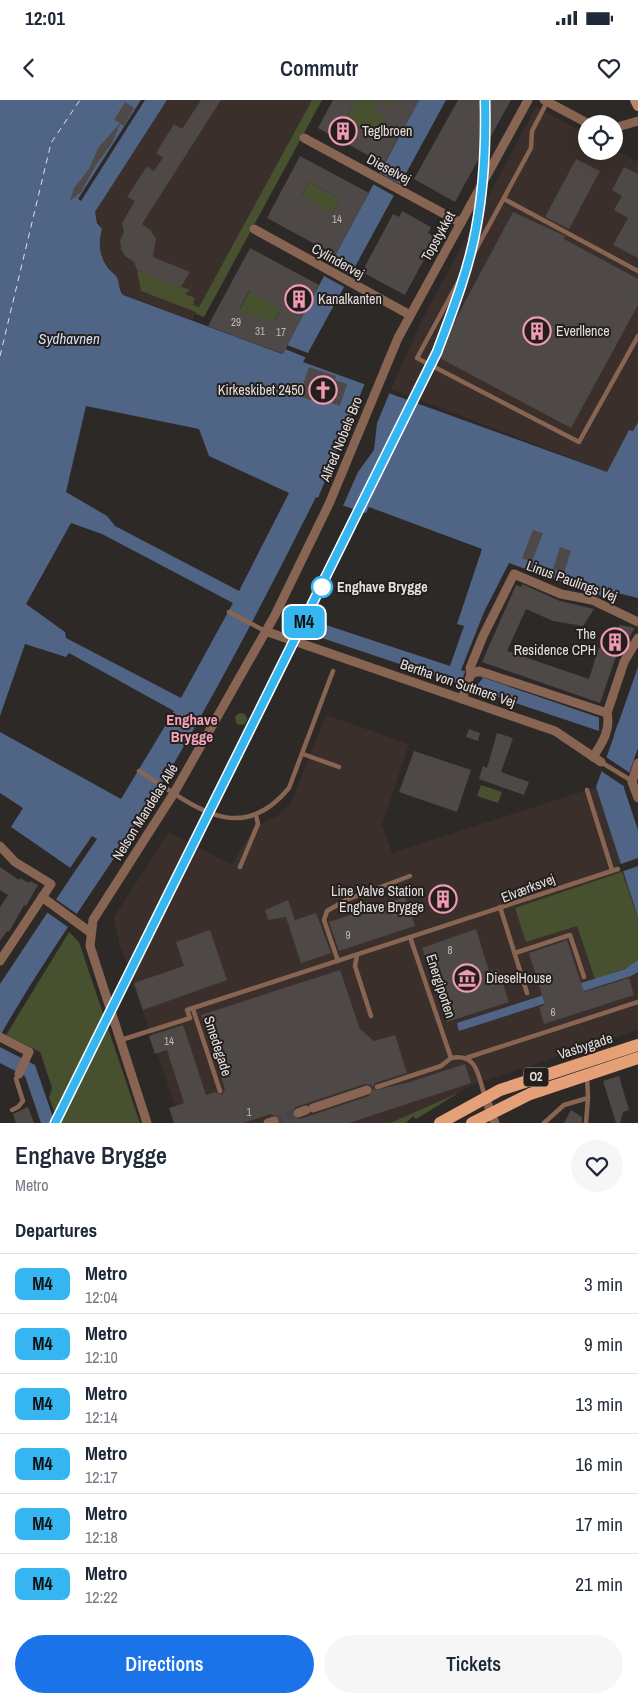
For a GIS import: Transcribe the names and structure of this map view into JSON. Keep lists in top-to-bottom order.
{
  "streets": {
    "main road": ["Vasbygade", "O2"],
    "street": [
      "Dieselvej",
      "Topstykket",
      "Cylindervej",
      "Alfred Nobels Bro",
      "Linus Paulings Vej",
      "Bertha von Suttners Vej",
      "Nelson Mandelas Allé"
    ],
    "lane": ["Elværksvej", "Energiporten", "Smedegade"]
  },
  "crossings": [
    ["Dieselvej", "Topstykket"],
    ["Topstykket", "Cylindervej"],
    ["Topstykket", "Alfred Nobels Bro"],
    ["Alfred Nobels Bro", "Nelson Mandelas Allé"],
    ["Linus Paulings Vej", "Bertha von Suttners Vej"],
    ["Bertha von Suttners Vej", "Nelson Mandelas Allé"]
  ],
  "districts": ["Enghave Brygge"],
  "water": ["Sydhavnen"],
  "places": {
    "building": [
      "Teglbroen",
      "Kanalkanten",
      "Everllence",
      "The Residence CPH",
      "Line Valve Station Enghave Brygge"
    ],
    "church": ["Kirkeskibet 2450"],
    "other": ["Enghave Brygge"],
    "museum": ["DieselHouse"]
  },
  "lines": ["metro line M4"],
  "house_numbers": [
    "14",
    "29",
    "31",
    "17",
    "9",
    "8",
    "6",
    "14",
    "1"
  ],
  "page": {
    "status": "12:01",
    "header": "Commutr",
    "on_map": "M4",
    "heading": [
      ["Enghave Brygge", "Metro"],
      "Departures"
    ],
    "list": [
      {
        "mark": "M4",
        "name": "Metro",
        "note": "12:04",
        "value": "3 min"
      },
      {
        "mark": "M4",
        "name": "Metro",
        "note": "12:10",
        "value": "9 min"
      },
      {
        "mark": "M4",
        "name": "Metro",
        "note": "12:14",
        "value": "13 min"
      },
      {
        "mark": "M4",
        "name": "Metro",
        "note": "12:17",
        "value": "16 min"
      },
      {
        "mark": "M4",
        "name": "Metro",
        "note": "12:18",
        "value": "17 min"
      },
      {
        "mark": "M4",
        "name": "Metro",
        "note": "12:22",
        "value": "21 min"
      }
    ],
    "buttons": ["Directions", "Tickets"]
  }
}
